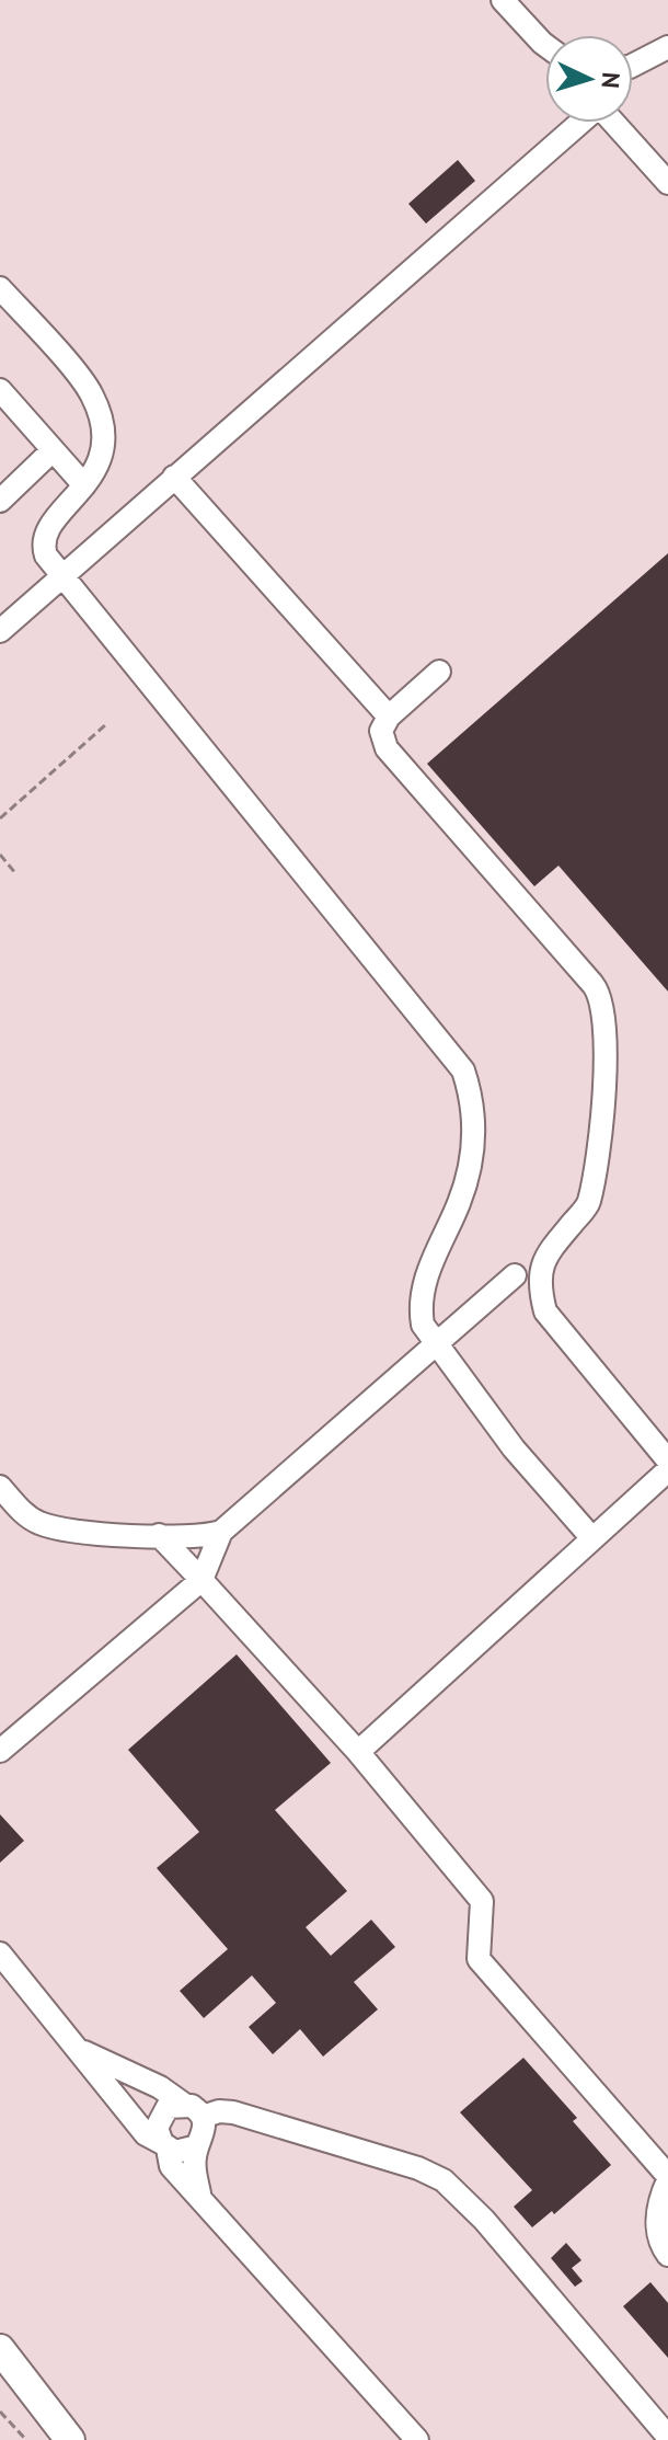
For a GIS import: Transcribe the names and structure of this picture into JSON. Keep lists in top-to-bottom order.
{
  "north": "right"
}
